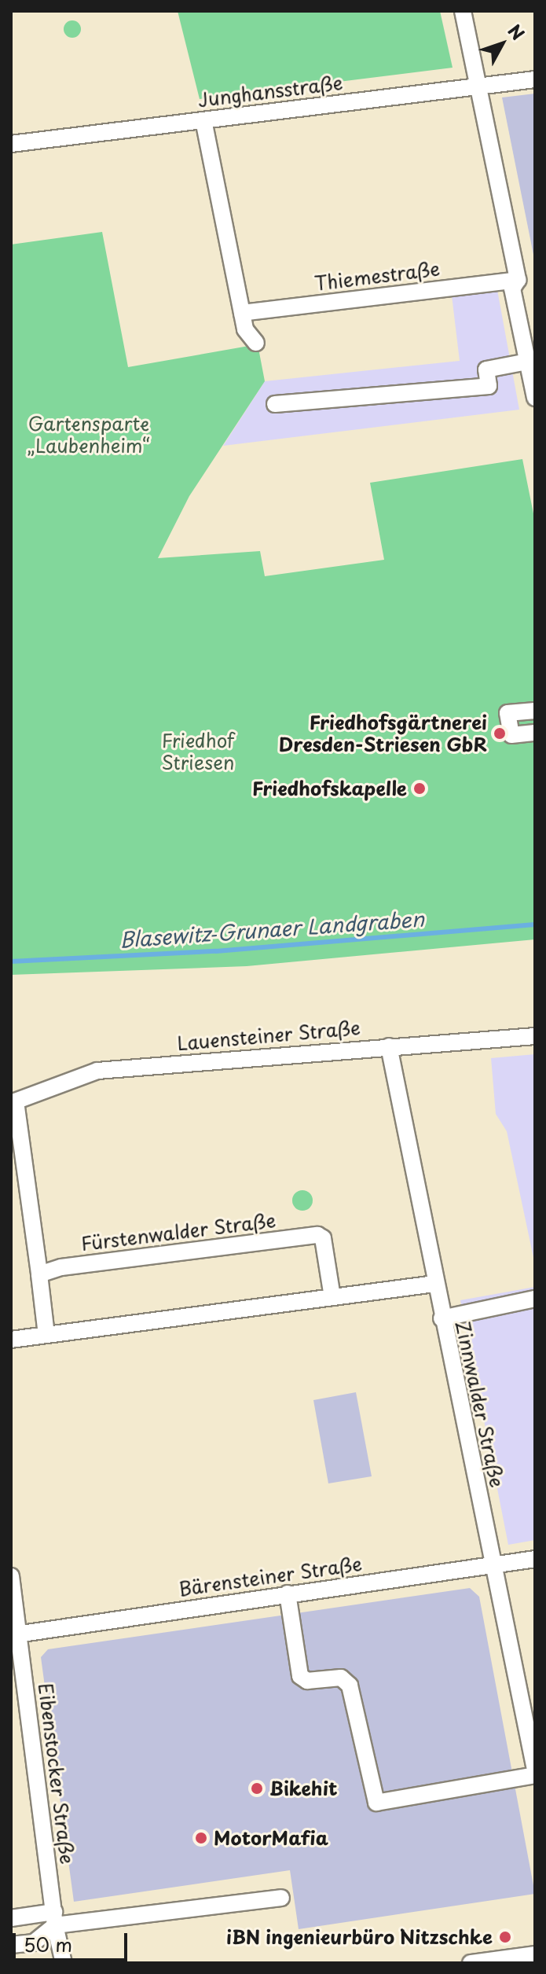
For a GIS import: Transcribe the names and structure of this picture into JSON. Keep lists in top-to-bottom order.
{
  "streets": {
    "street": [
      "Junghansstraße",
      "Thiemestraße",
      "Lauensteiner Straße",
      "Fürstenwalder Straße",
      "Zinnwalder Straße",
      "Bärensteiner Straße",
      "Eibenstocker Straße"
    ]
  },
  "crossings": [
    ["Lauensteiner Straße", "Zinnwalder Straße"],
    ["Zinnwalder Straße", "Bärensteiner Straße"],
    ["Bärensteiner Straße", "Eibenstocker Straße"]
  ],
  "water": ["Blasewitz‐Grunaer Landgraben"],
  "parks": ["Gartensparte „Laubenheim“", "Friedhof Striesen"],
  "places": [
    "Friedhofsgärtnerei Dresden-Striesen GbR",
    "Friedhofskapelle",
    "Bikehit",
    "MotorMafia",
    "iBN ingenieurbüro Nitzschke"
  ],
  "scale_bar": "50 m",
  "north": "top right"
}
